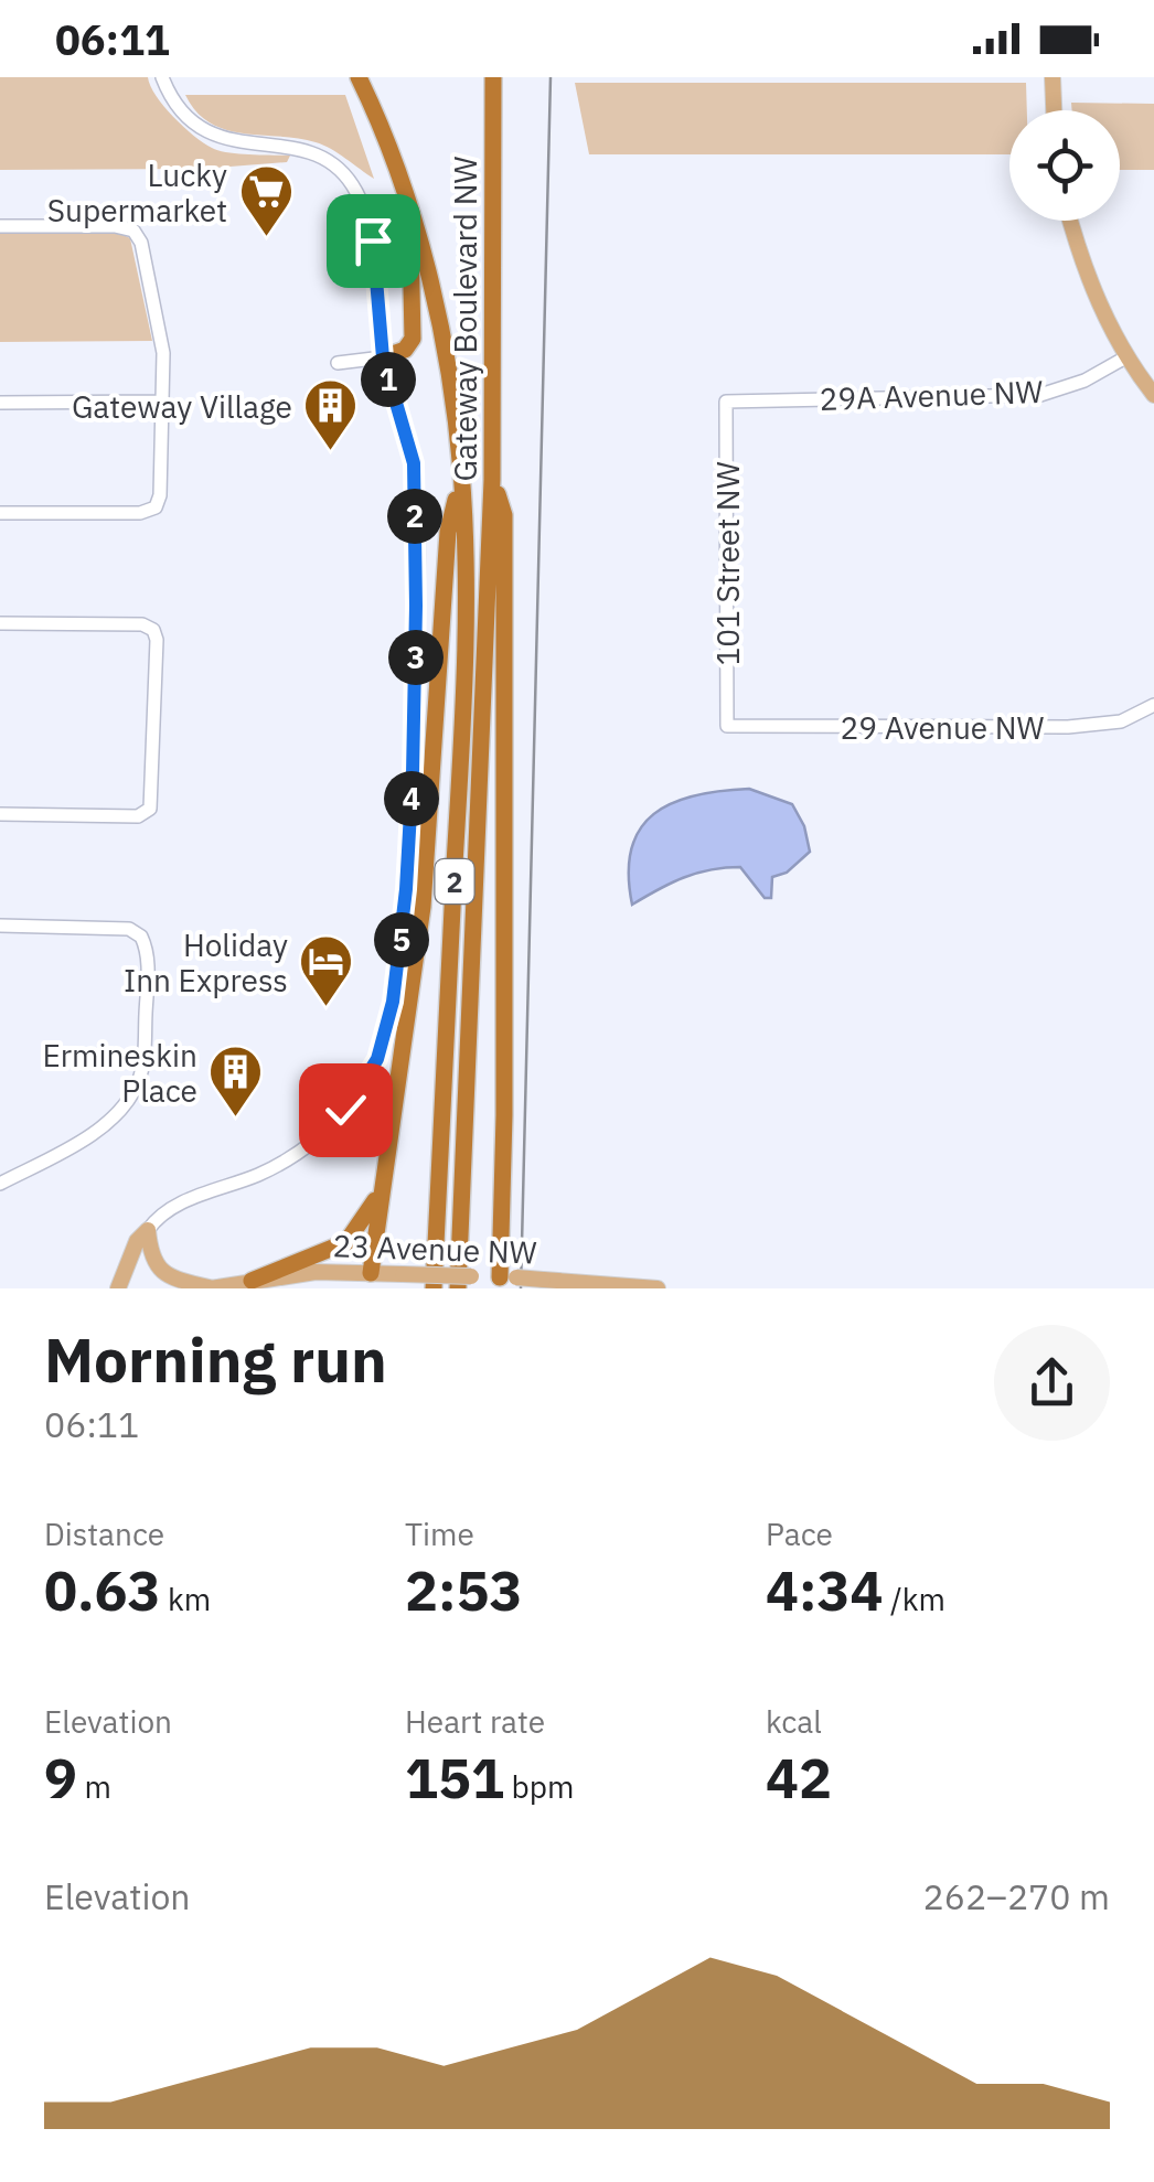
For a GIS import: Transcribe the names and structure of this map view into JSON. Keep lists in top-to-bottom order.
{
  "streets": {
    "highway": ["Gateway Boulevard NW", "2"],
    "main road": ["23 Avenue NW"],
    "street": ["29A Avenue NW", "101 Street NW", "29 Avenue NW"]
  },
  "crossings": [
    ["Gateway Boulevard NW", "23 Avenue NW"],
    ["29A Avenue NW", "101 Street NW"],
    ["101 Street NW", "29 Avenue NW"]
  ],
  "places": {
    "supermarket": ["Lucky Supermarket"],
    "building": ["Gateway Village", "Ermineskin Place"],
    "hotel": ["Holiday Inn Express"]
  },
  "page": {
    "status": "06:11",
    "pins": [
      "1",
      "2",
      "3",
      "4",
      "5"
    ],
    "heading": ["Morning run", "06:11"],
    "stats": [
      ["Distance", "0.63 km"],
      ["Time", "2:53"],
      ["Pace", "4:34 /km"],
      ["Elevation", "9 m"],
      ["Heart rate", "151 bpm"],
      ["kcal", "42"]
    ],
    "chart": ["Elevation", "262–270 m"]
  }
}
